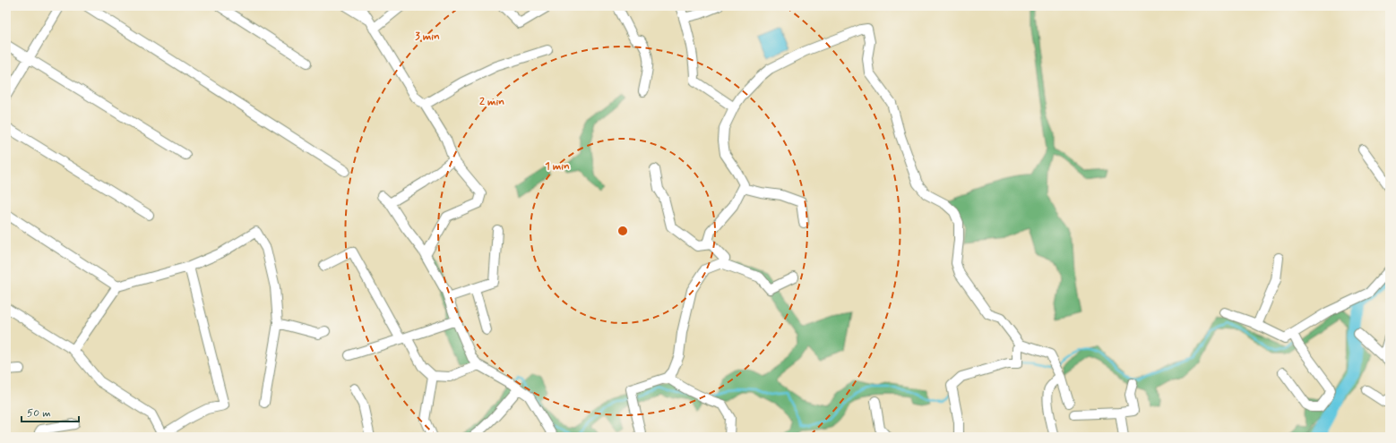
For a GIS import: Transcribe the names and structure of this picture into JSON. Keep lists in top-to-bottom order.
{
  "scale_bar": "50 m",
  "rings": ["3 min", "2 min", "1 min"]
}
